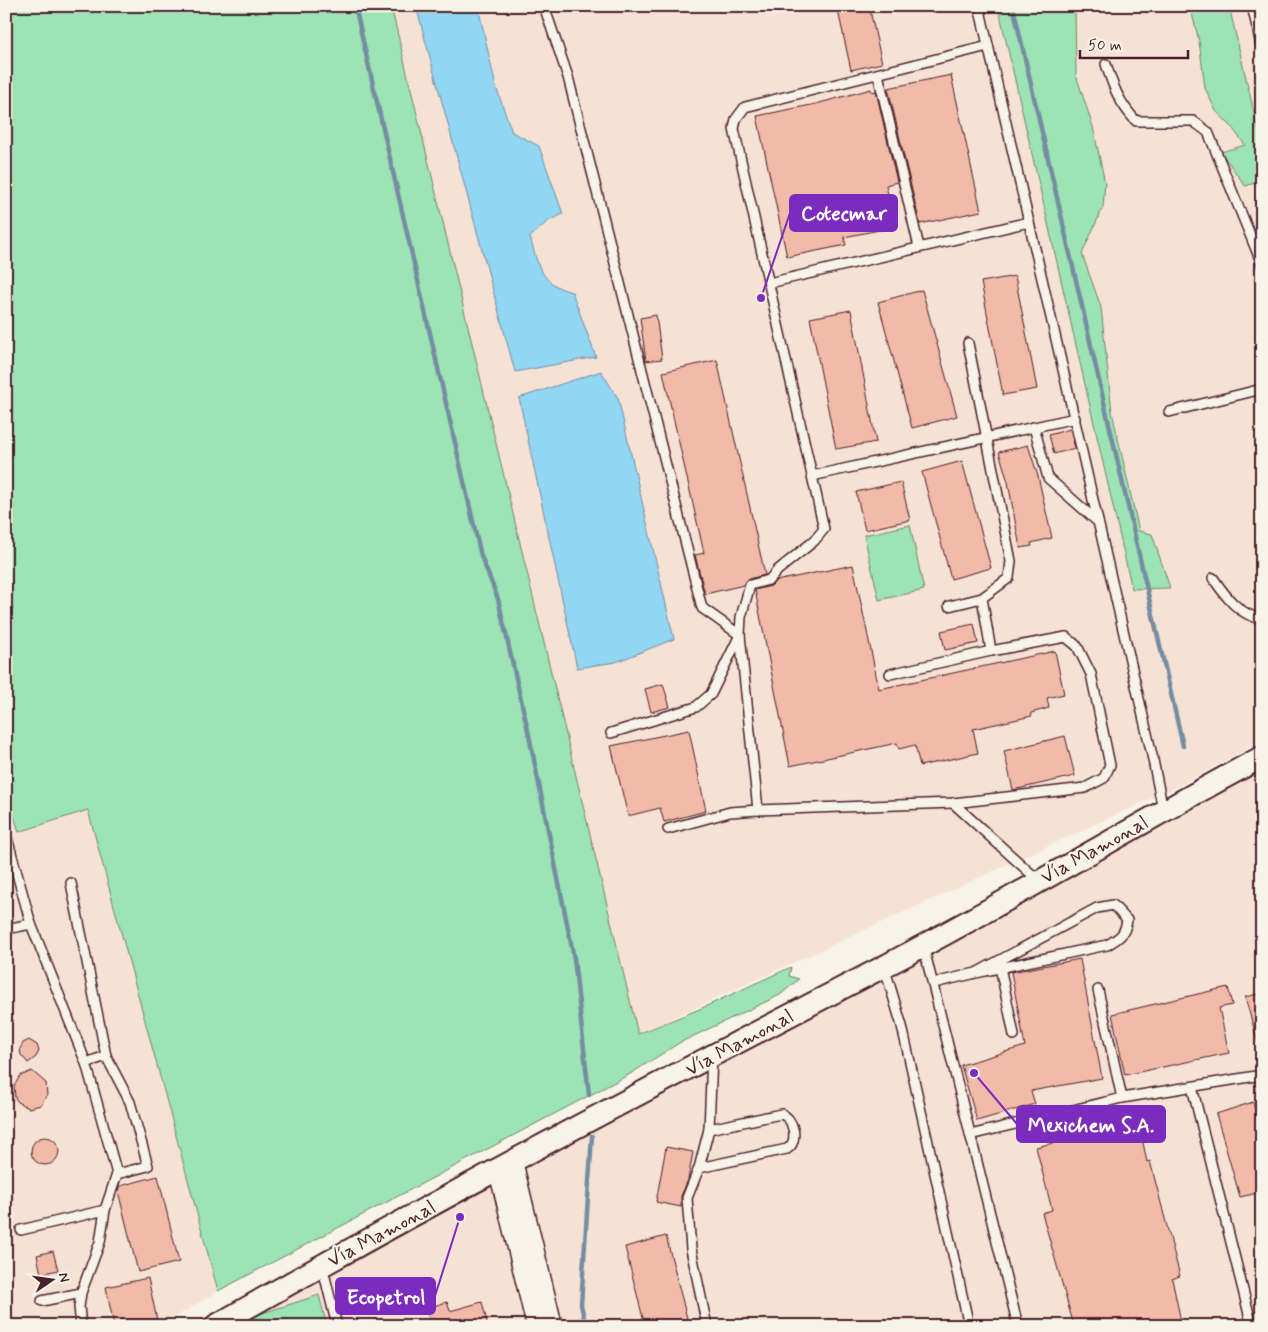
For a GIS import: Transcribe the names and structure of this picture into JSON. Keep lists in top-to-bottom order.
{
  "streets": {
    "street": ["Vía Mamonal"]
  },
  "places": ["Cotecmar", "Mexichem S.A.", "Ecopetrol"],
  "scale_bar": "50 m",
  "north": "right"
}
